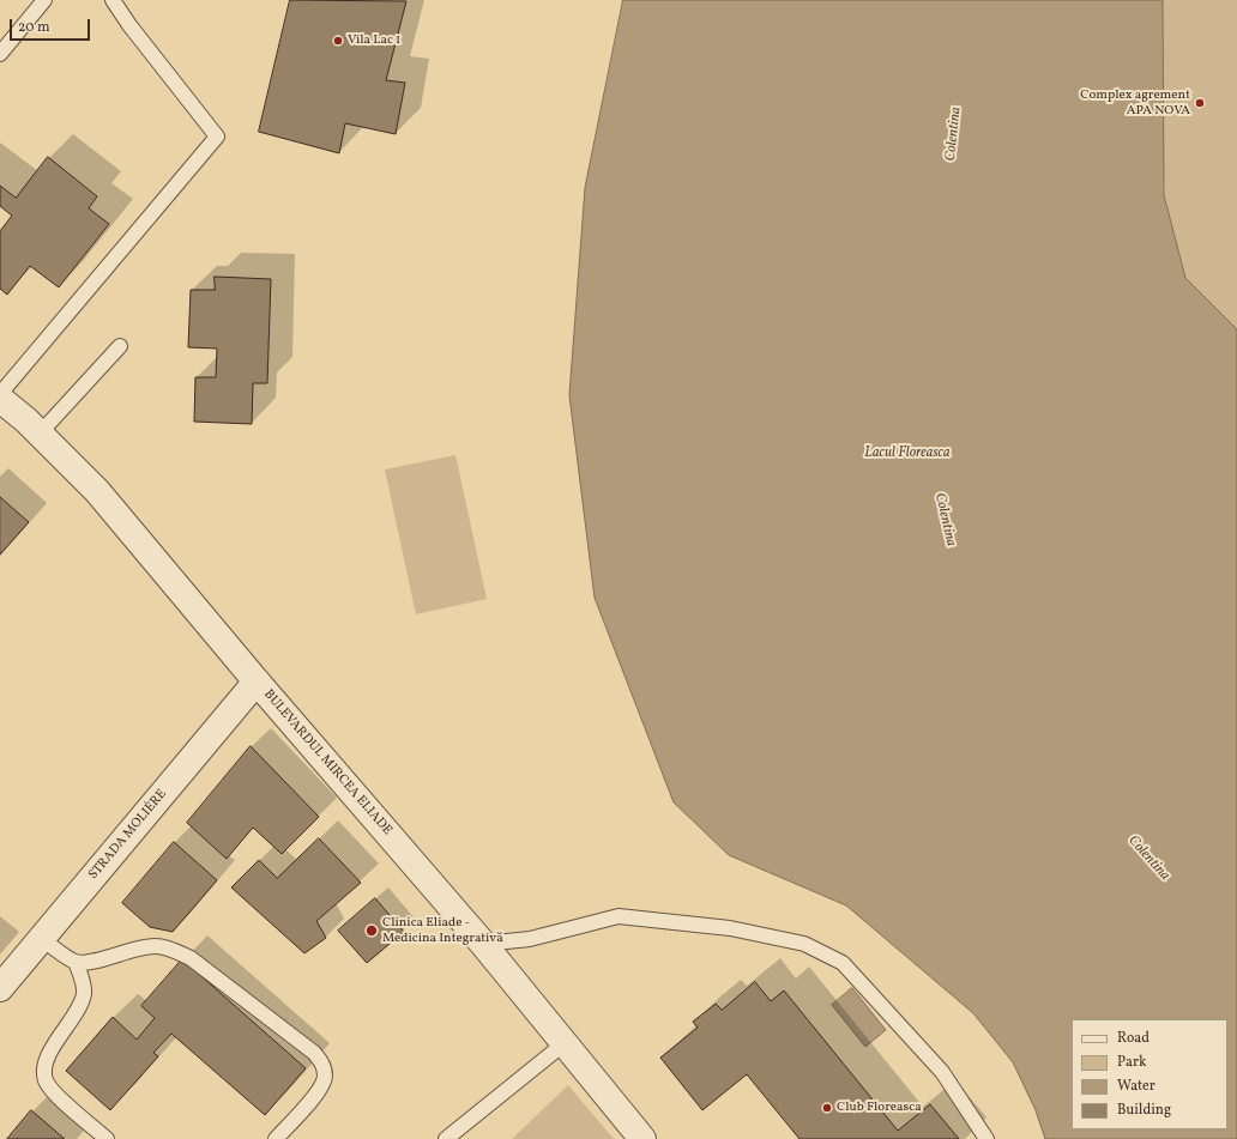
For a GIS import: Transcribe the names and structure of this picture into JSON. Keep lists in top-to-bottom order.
{
  "streets": {
    "street": ["BULEVARDUL MIRCEA ELIADE", "STRADA MOLIÉRE"]
  },
  "crossings": [
    ["BULEVARDUL MIRCEA ELIADE", "STRADA MOLIÉRE"]
  ],
  "water": ["Colentina", "Lacul Floreasca"],
  "places": [
    "Vila Lac 1",
    "Complex agrement APA NOVA",
    "Clinica Eliade - Medicina Integrativă",
    "Club Floreasca"
  ],
  "legend": [
    "Road",
    "Park",
    "Water",
    "Building"
  ],
  "scale_bar": "20 m"
}
